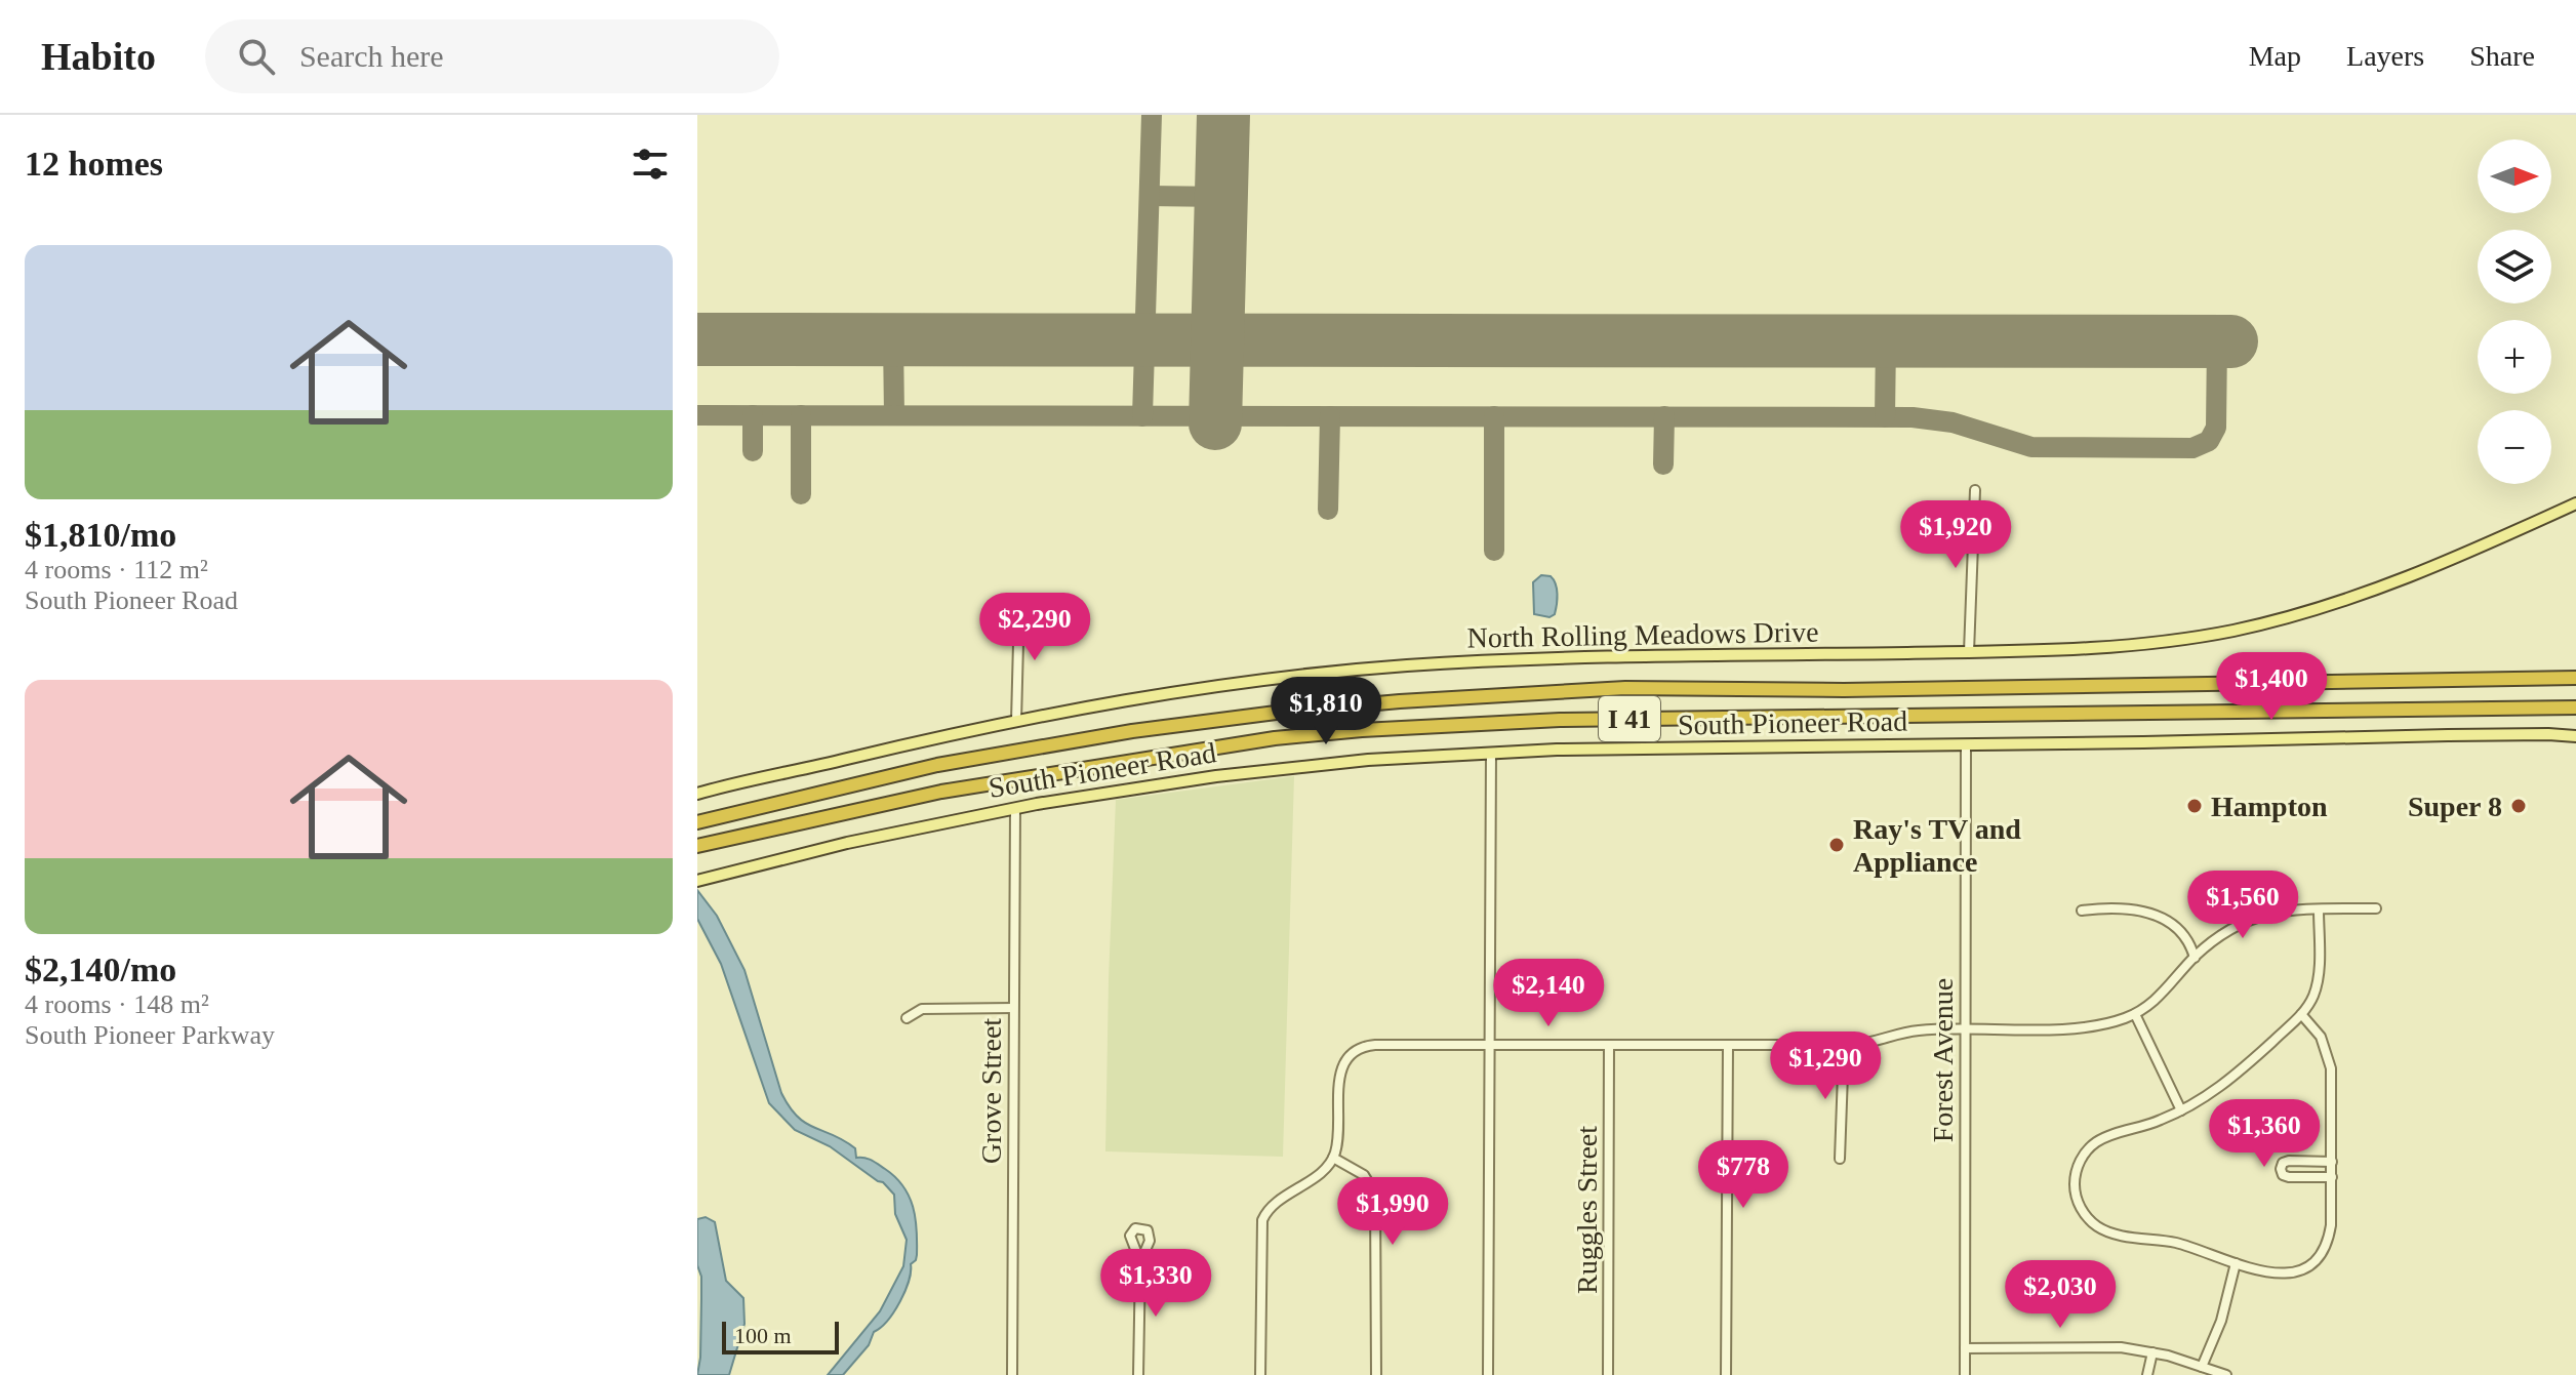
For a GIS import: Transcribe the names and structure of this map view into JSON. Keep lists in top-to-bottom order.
{
  "streets": {
    "highway": ["I 41"],
    "main road": ["North Rolling Meadows Drive", "South Pioneer Road"],
    "street": ["Forest Avenue", "Grove Street", "Ruggles Street"]
  },
  "crossings": [
    ["South Pioneer Road", "Forest Avenue"],
    ["South Pioneer Road", "Grove Street"]
  ],
  "places": ["Hampton", "Super 8", "Ray's TV and Appliance"],
  "scale_bar": "100 m",
  "north": "right",
  "page": {
    "header": "Habito",
    "search": "Search here",
    "nav": ["Map", "Layers", "Share"],
    "heading": "12 homes",
    "map_buttons": ["+", "−"],
    "list": [
      {
        "name": "$1,810/mo",
        "note": "4 rooms · 112 m² · South Pioneer Road"
      },
      {
        "name": "$2,140/mo",
        "note": "4 rooms · 148 m² · South Pioneer Parkway"
      }
    ],
    "price": [
      "$1,920",
      "$2,290",
      "$1,400",
      "$1,810",
      "$1,560",
      "$2,140",
      "$1,290",
      "$1,360",
      "$778",
      "$1,990",
      "$1,330",
      "$2,030"
    ],
    "scale": "100 m"
  }
}
